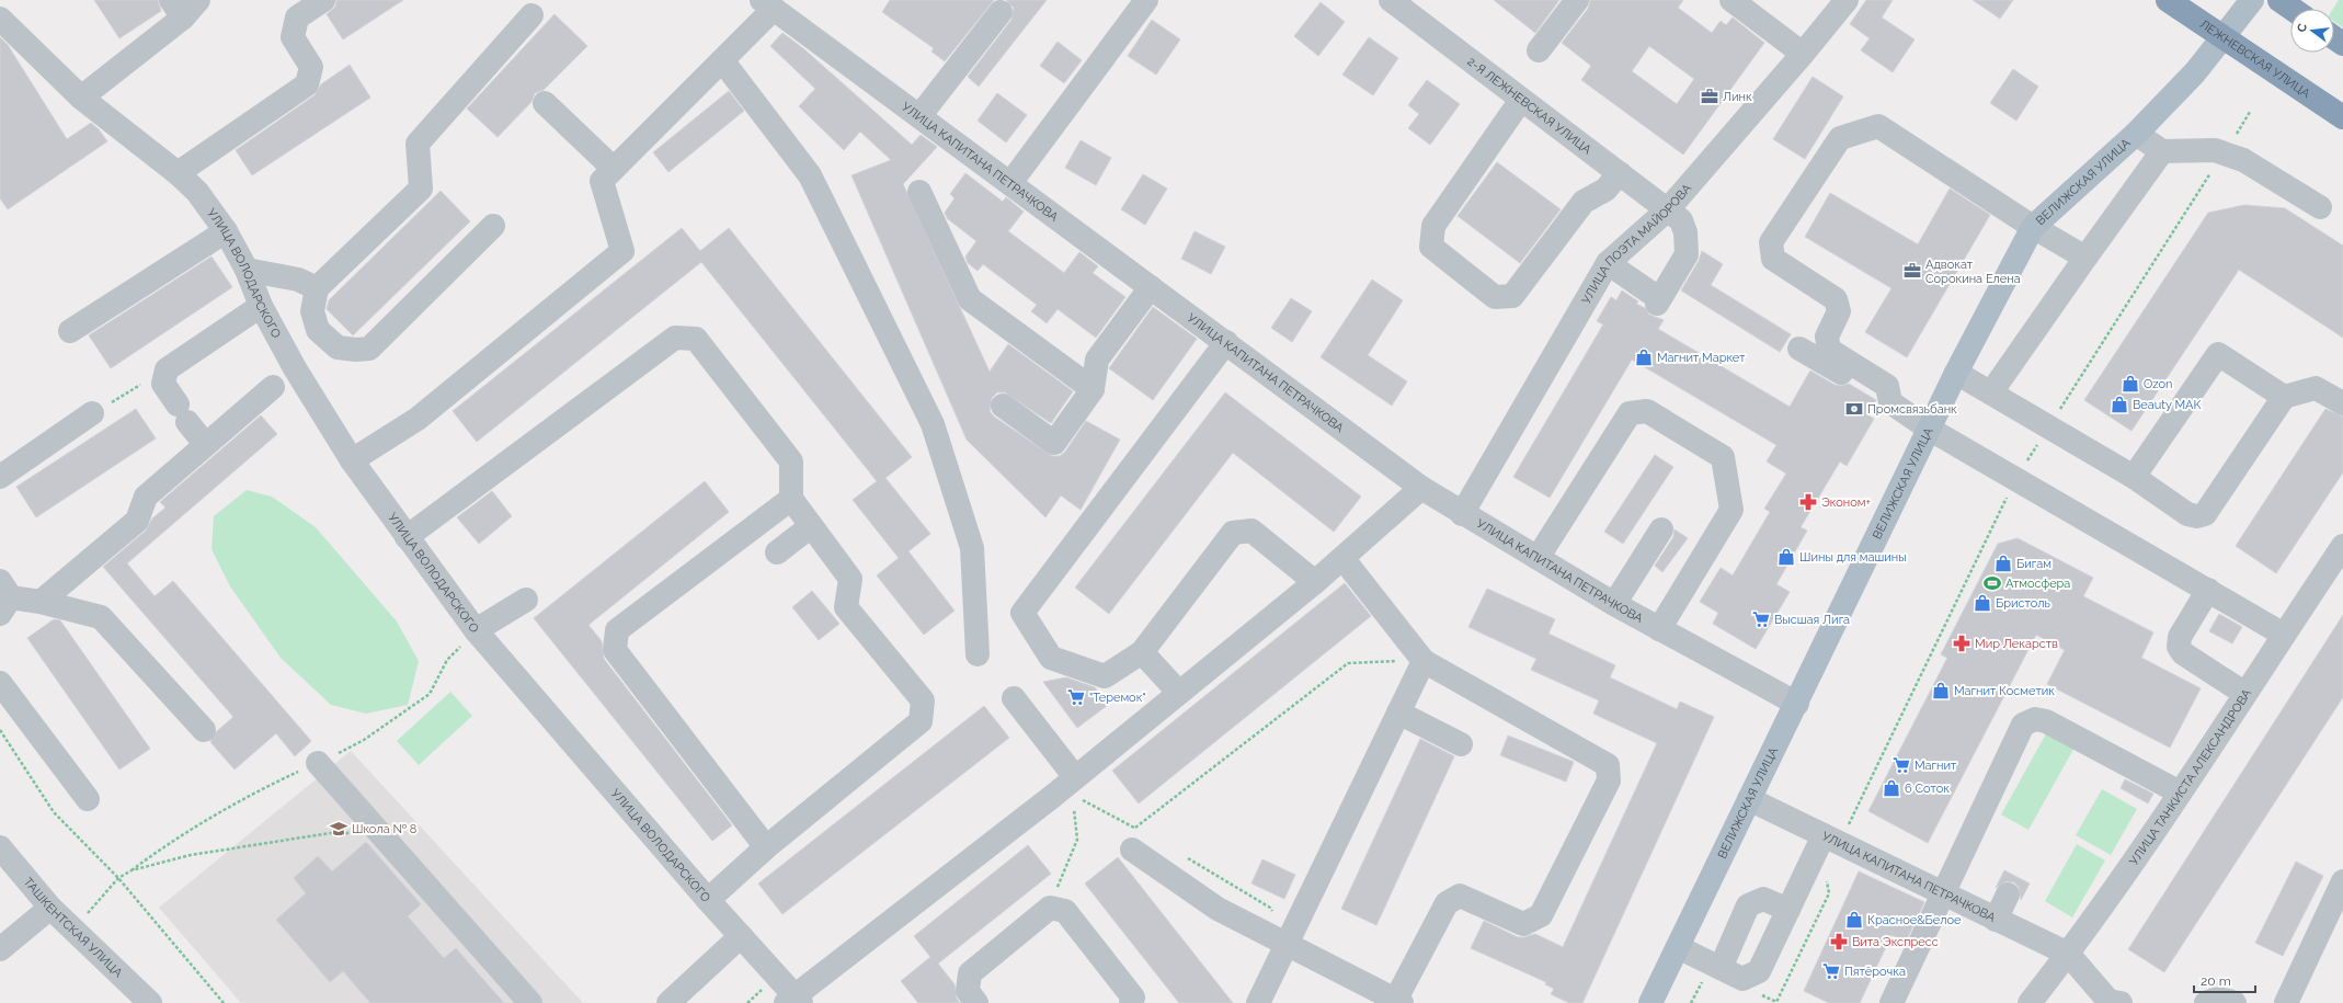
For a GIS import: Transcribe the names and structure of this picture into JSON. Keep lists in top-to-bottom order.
{
  "streets": {
    "highway": ["ЛЕЖНЕВСКАЯ УЛИЦА"],
    "main road": ["ВЕЛИЖСКАЯ УЛИЦА"],
    "street": [
      "2-Я ЛЕЖНЕВСКАЯ УЛИЦА",
      "УЛИЦА КАПИТАНА ПЕТРАЧКОВА",
      "УЛИЦА ПОЭТА МАЙОРОВА",
      "УЛИЦА ВОЛОДАРСКОГО",
      "УЛИЦА ТАНКИСТА АЛЕКСАНДРОВА",
      "ТАШКЕНТСКАЯ УЛИЦА"
    ]
  },
  "crossings": [
    ["ЛЕЖНЕВСКАЯ УЛИЦА", "ВЕЛИЖСКАЯ УЛИЦА"],
    ["2-Я ЛЕЖНЕВСКАЯ УЛИЦА", "УЛИЦА ПОЭТА МАЙОРОВА"],
    ["УЛИЦА КАПИТАНА ПЕТРАЧКОВА", "ВЕЛИЖСКАЯ УЛИЦА"],
    ["УЛИЦА КАПИТАНА ПЕТРАЧКОВА", "УЛИЦА ПОЭТА МАЙОРОВА"],
    ["УЛИЦА КАПИТАНА ПЕТРАЧКОВА", "УЛИЦА ТАНКИСТА АЛЕКСАНДРОВА"]
  ],
  "places": {
    "office": ["Линк", "Адвокат Сорокина Елена"],
    "shop": [
      "Магнит Маркет",
      "Ozon",
      "Beauty MAK",
      "Шины для машины",
      "Бигам",
      "Бристоль",
      "Магнит Косметик",
      "6 Соток",
      "Красное&Белое"
    ],
    "bank": ["Промсвязьбанк"],
    "pharmacy": ["Эконом+", "Мир Лекарств", "Вита Экспресс"],
    "sports": ["Атмосфера"],
    "supermarket": [
      "Высшая Лига",
      "\"Теремок\"",
      "Магнит",
      "Пятёрочка"
    ],
    "school or university": ["Школа № 8"]
  },
  "scale_bar": "20 m",
  "north": "left"
}
